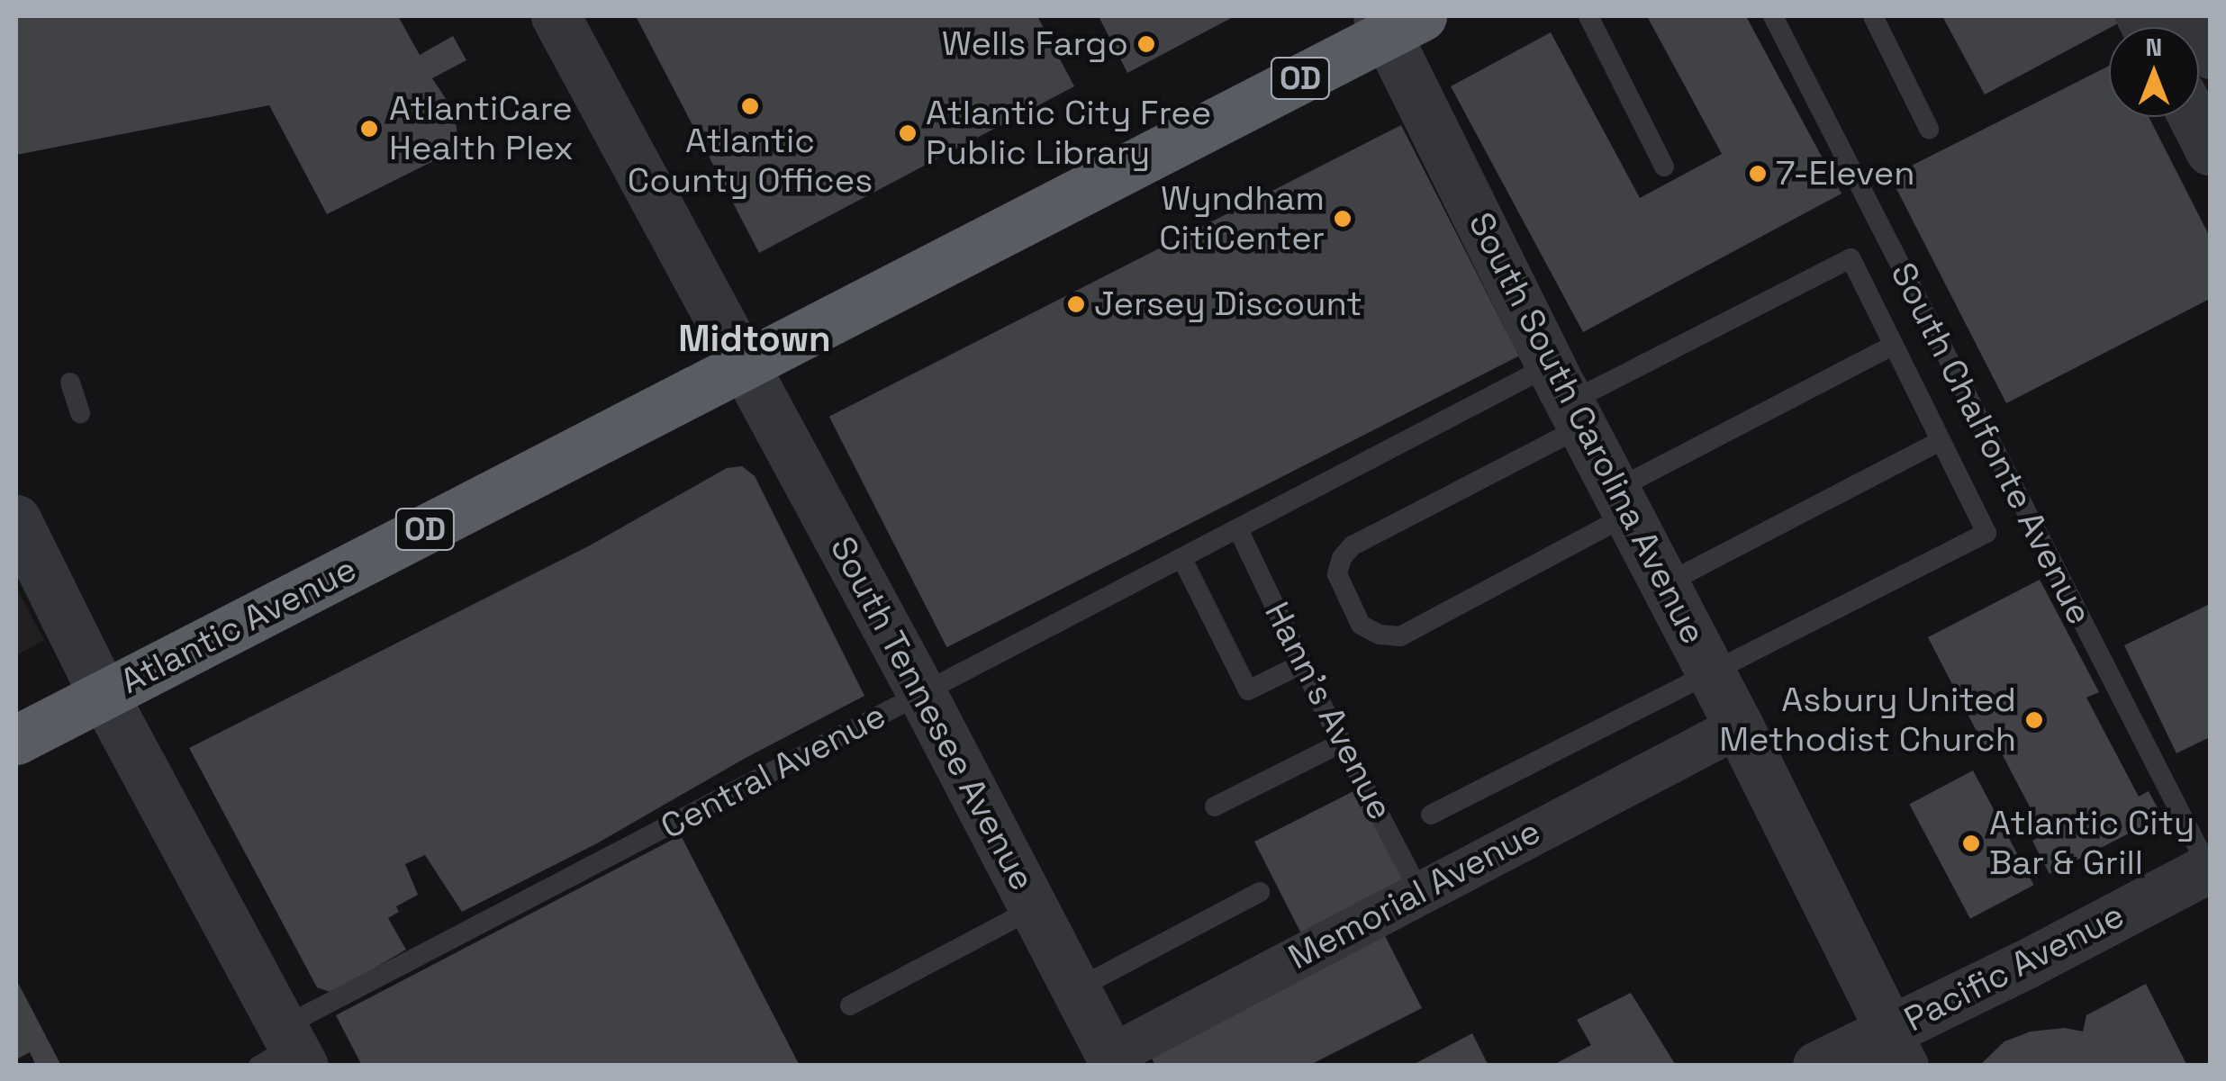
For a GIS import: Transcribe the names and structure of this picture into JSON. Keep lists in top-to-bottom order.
{
  "streets": {
    "highway": ["OD", "Atlantic Avenue"],
    "street": [
      "South South Carolina Avenue",
      "South Tennesee Avenue",
      "Memorial Avenue",
      "Pacific Avenue"
    ],
    "lane": ["South Chalfonte Avenue", "Hann's Avenue", "Central Avenue"]
  },
  "crossings": [
    ["South South Carolina Avenue", "Atlantic Avenue"],
    ["South South Carolina Avenue", "Central Avenue"],
    ["South South Carolina Avenue", "Memorial Avenue"],
    ["South South Carolina Avenue", "Pacific Avenue"],
    ["South Chalfonte Avenue", "Pacific Avenue"],
    ["Atlantic Avenue", "South Tennesee Avenue"],
    ["Hann's Avenue", "Central Avenue"],
    ["Hann's Avenue", "Memorial Avenue"],
    ["South Tennesee Avenue", "Central Avenue"],
    ["South Tennesee Avenue", "Memorial Avenue"]
  ],
  "districts": ["Midtown"],
  "places": [
    "Wells Fargo",
    "Atlantic County Offices",
    "AtlantiCare Health Plex",
    "Atlantic City Free Public Library",
    "7-Eleven",
    "Wyndham CitiCenter",
    "Jersey Discount",
    "Asbury United Methodist Church",
    "Atlantic City Bar & Grill"
  ],
  "north": "top"
}
